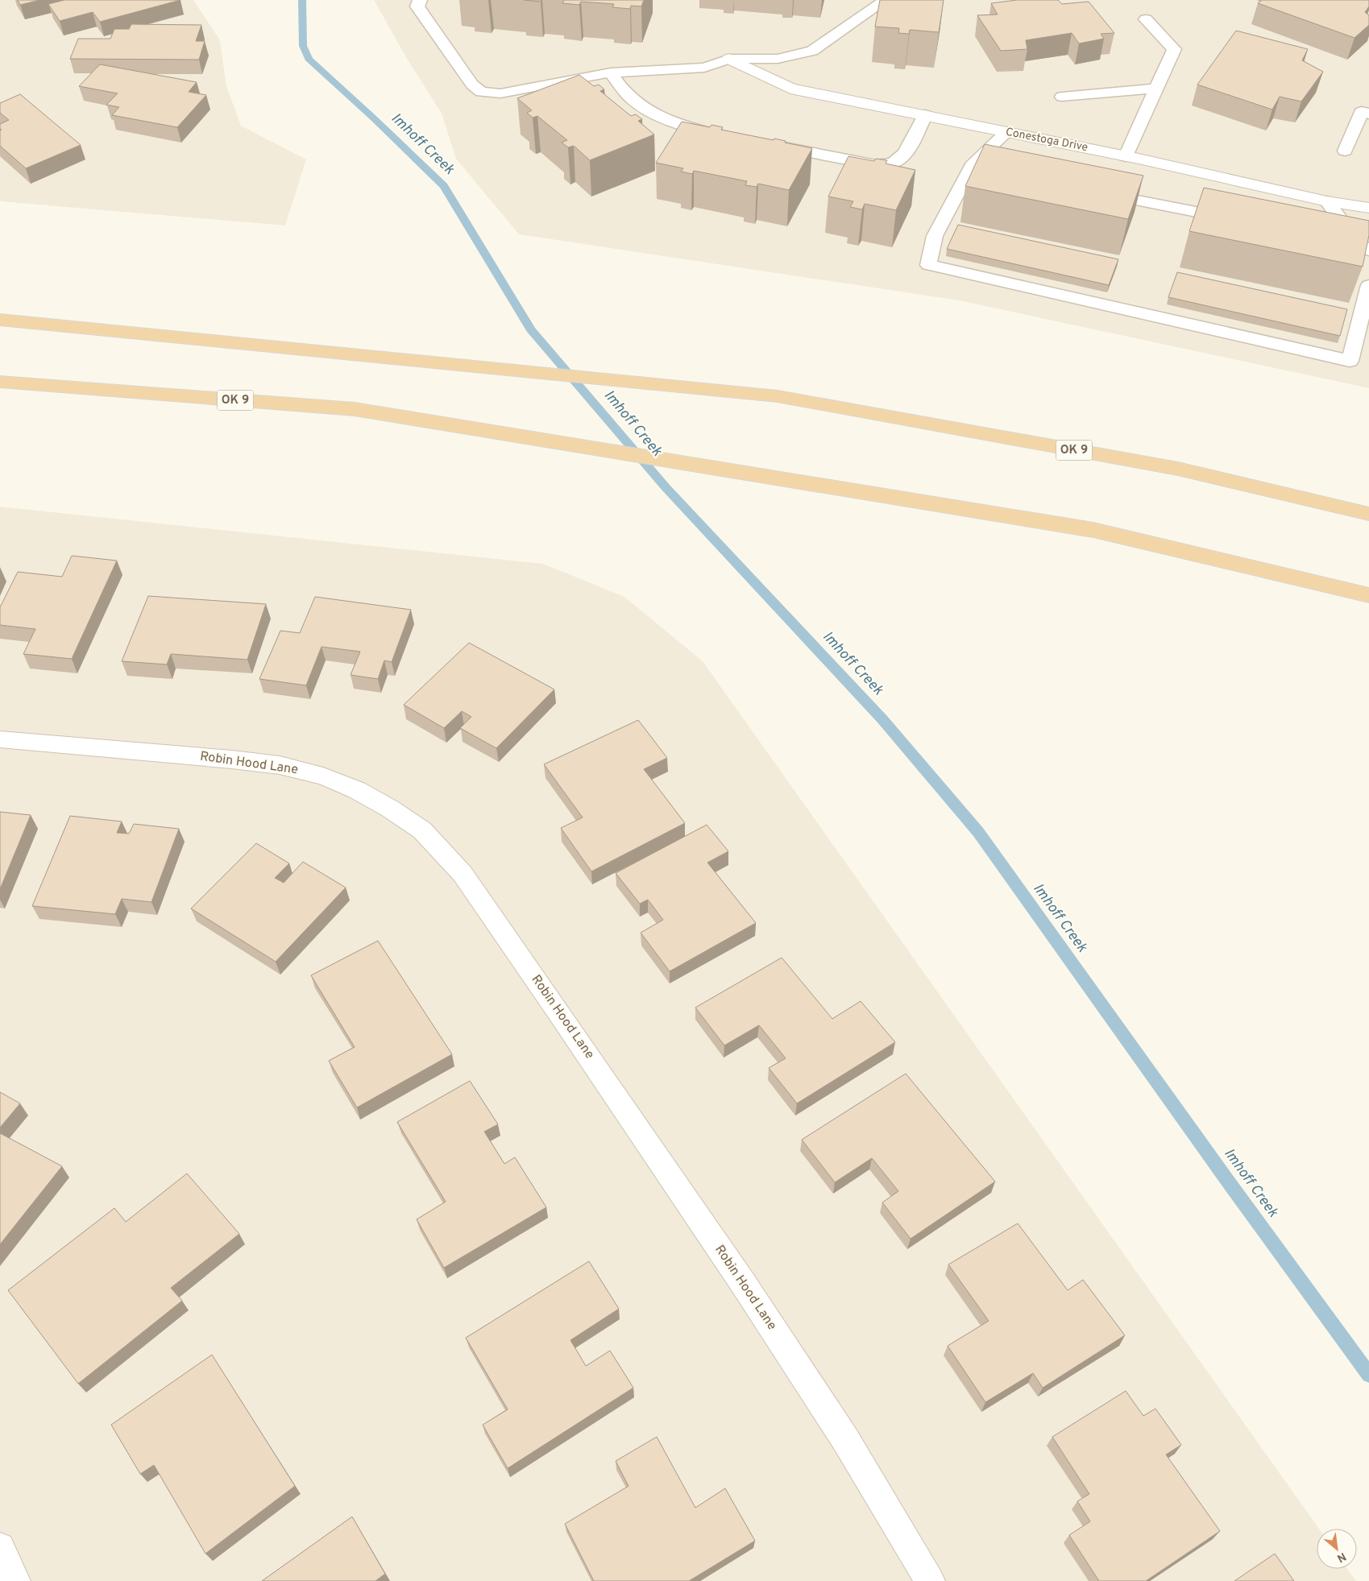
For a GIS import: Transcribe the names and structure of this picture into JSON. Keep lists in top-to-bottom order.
{
  "streets": {
    "highway": ["OK 9"],
    "street": ["Conestoga Drive", "Robin Hood Lane"]
  },
  "water": ["Imhoff Creek"],
  "north": "bottom right"
}
